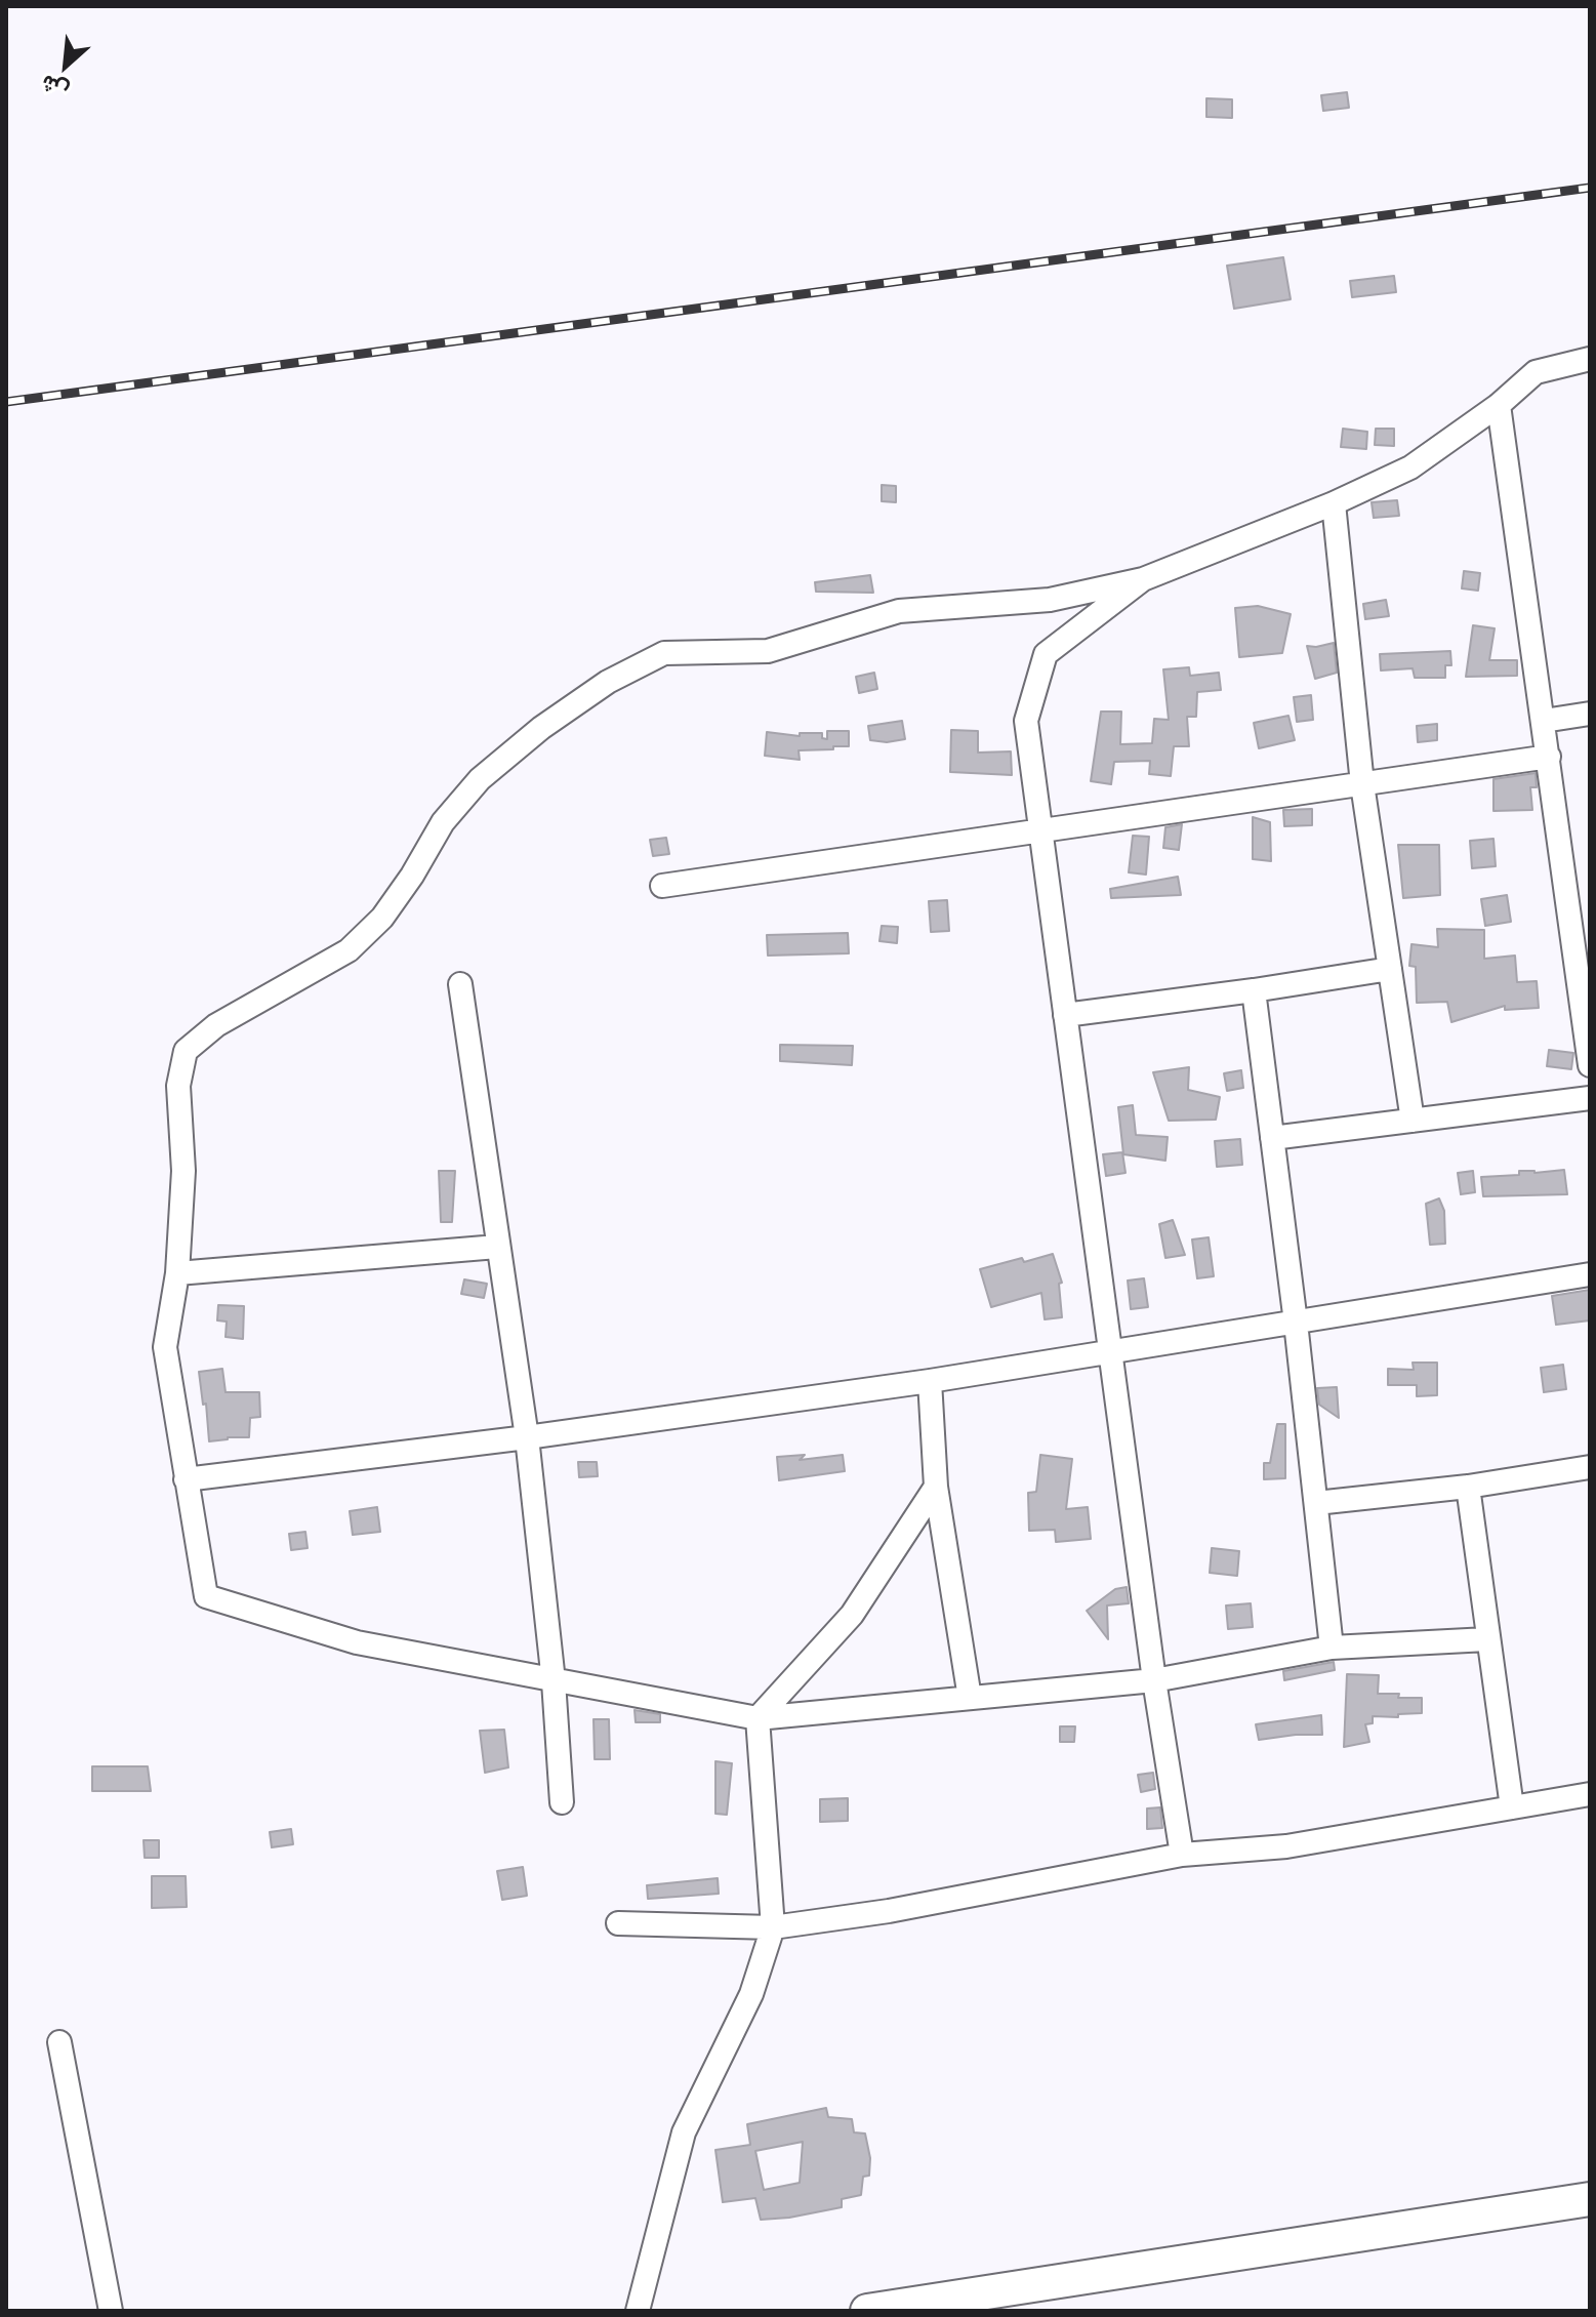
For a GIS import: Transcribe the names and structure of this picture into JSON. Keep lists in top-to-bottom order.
{
  "north": "bottom left"
}
